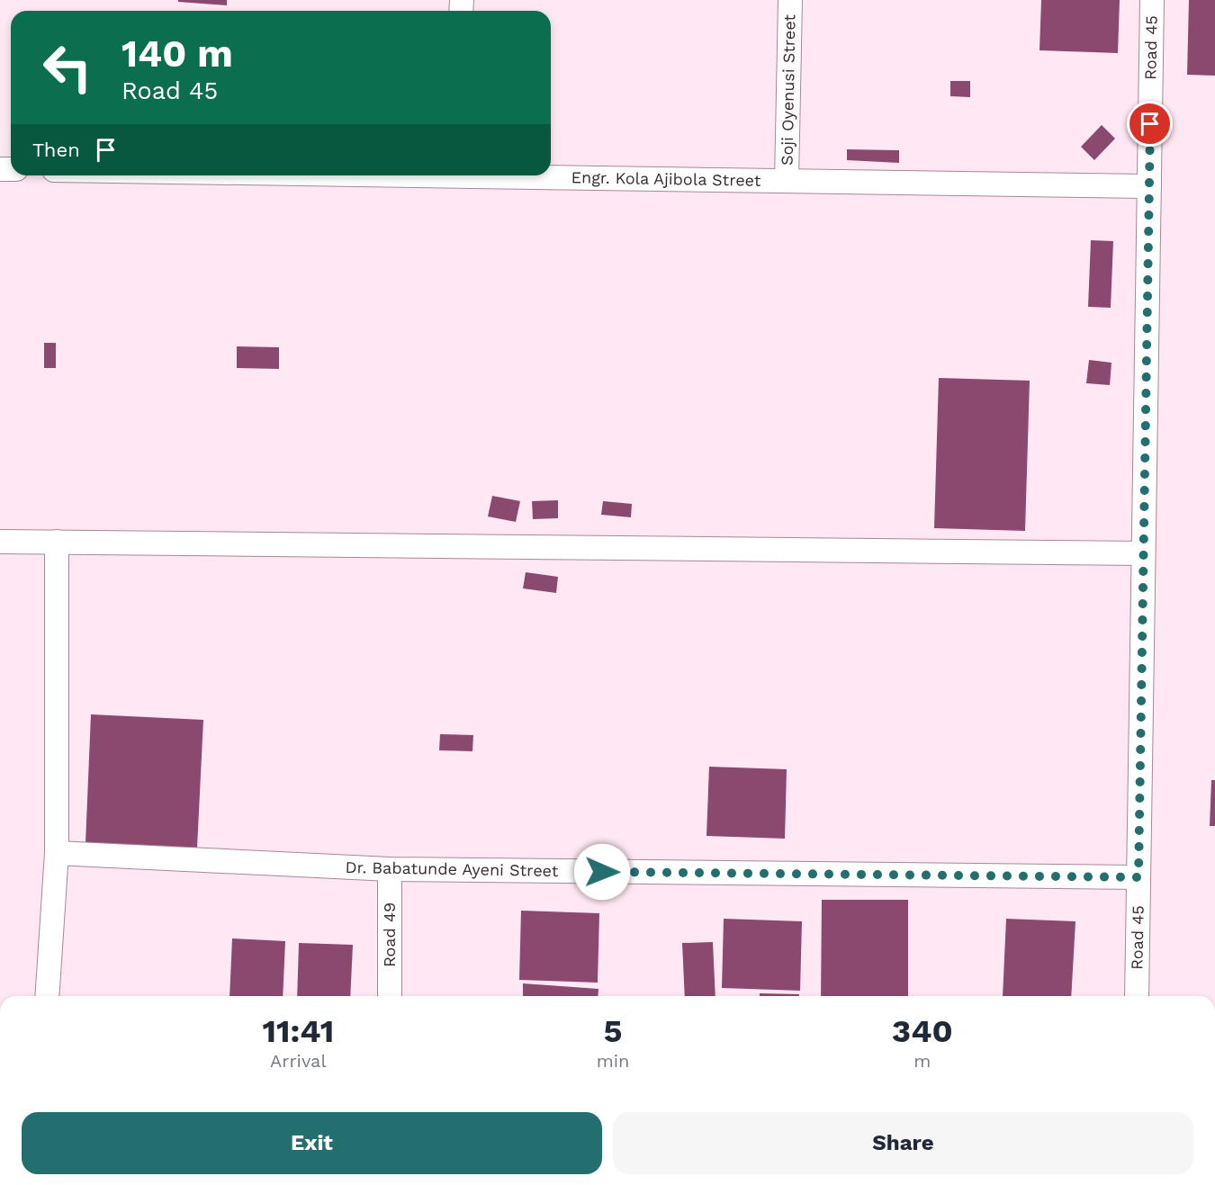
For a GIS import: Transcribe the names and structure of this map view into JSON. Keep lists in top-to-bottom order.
{
  "streets": {
    "street": [
      "Road 45",
      "Soji Oyenusi Street",
      "Engr. Kola Ajibola Street",
      "Dr. Babatunde Ayeni Street",
      "Road 49"
    ]
  },
  "crossings": [
    ["Road 45", "Engr. Kola Ajibola Street"],
    ["Road 45", "Dr. Babatunde Ayeni Street"],
    ["Soji Oyenusi Street", "Engr. Kola Ajibola Street"],
    ["Dr. Babatunde Ayeni Street", "Road 49"]
  ],
  "page": {
    "turn": ["140 m", "Road 45"],
    "then": "Then",
    "eta": [
      "11:41",
      "Arrival",
      "5",
      "min",
      "340",
      "m"
    ],
    "buttons": ["Exit", "Share"]
  }
}
